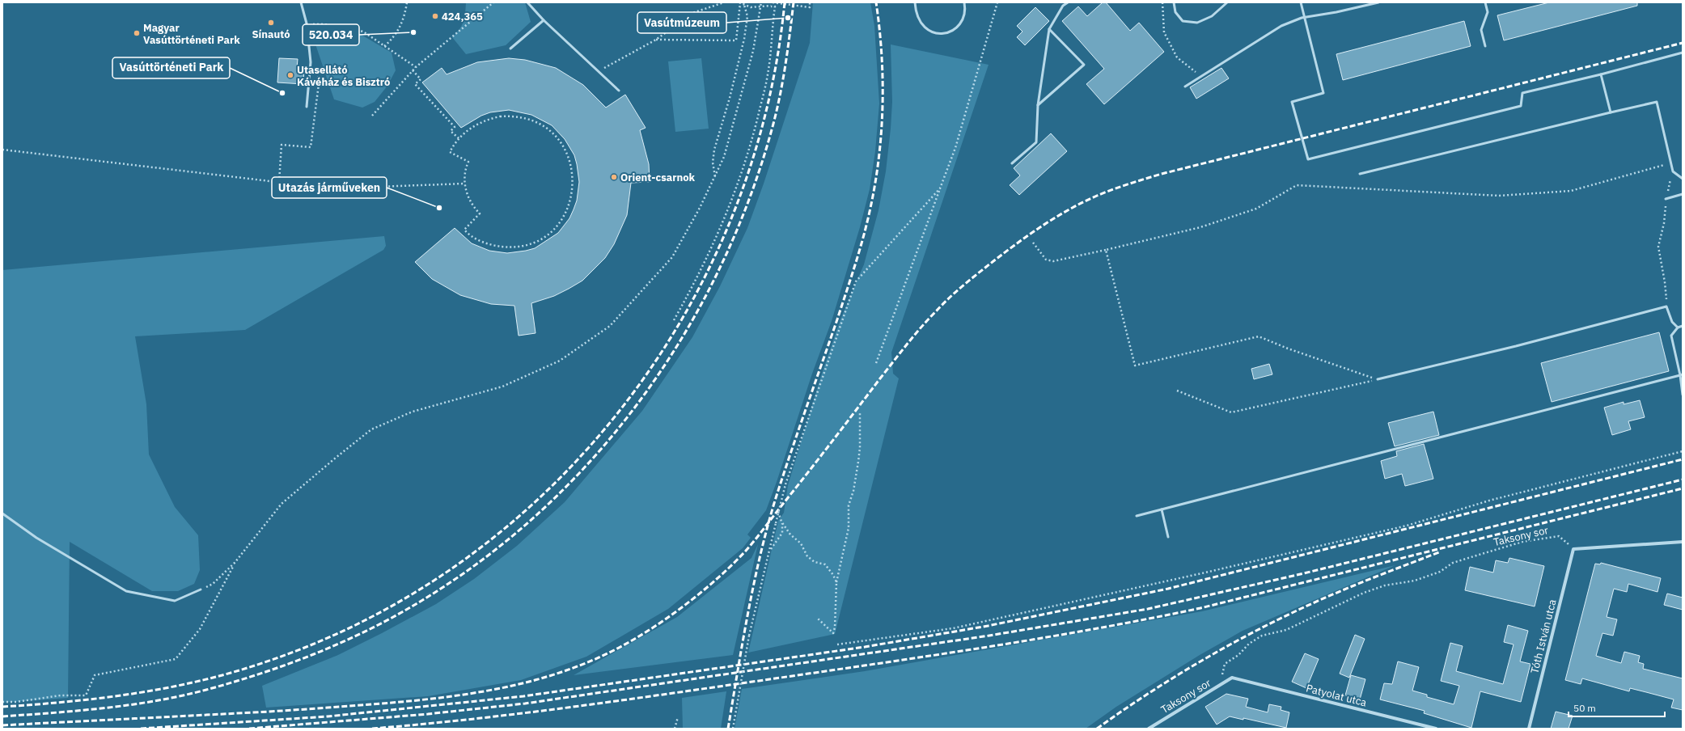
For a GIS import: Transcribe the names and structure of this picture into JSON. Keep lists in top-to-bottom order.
{
  "streets": {
    "street": ["Taksony sor", "Tóth István utca", "Patyolat utca"]
  },
  "crossings": [
    ["Taksony sor", "Tóth István utca"],
    ["Taksony sor", "Patyolat utca"]
  ],
  "places": [
    "424,365",
    "Vasútmúzeum",
    "Sínautó",
    "520.034",
    "Magyar Vasúttörténeti Park",
    "Utasellátó Kávéház és Bisztró",
    "Vasúttörténeti Park",
    "Orient-csarnok",
    "Utazás járműveken"
  ],
  "scale_bar": "50 m"
}
